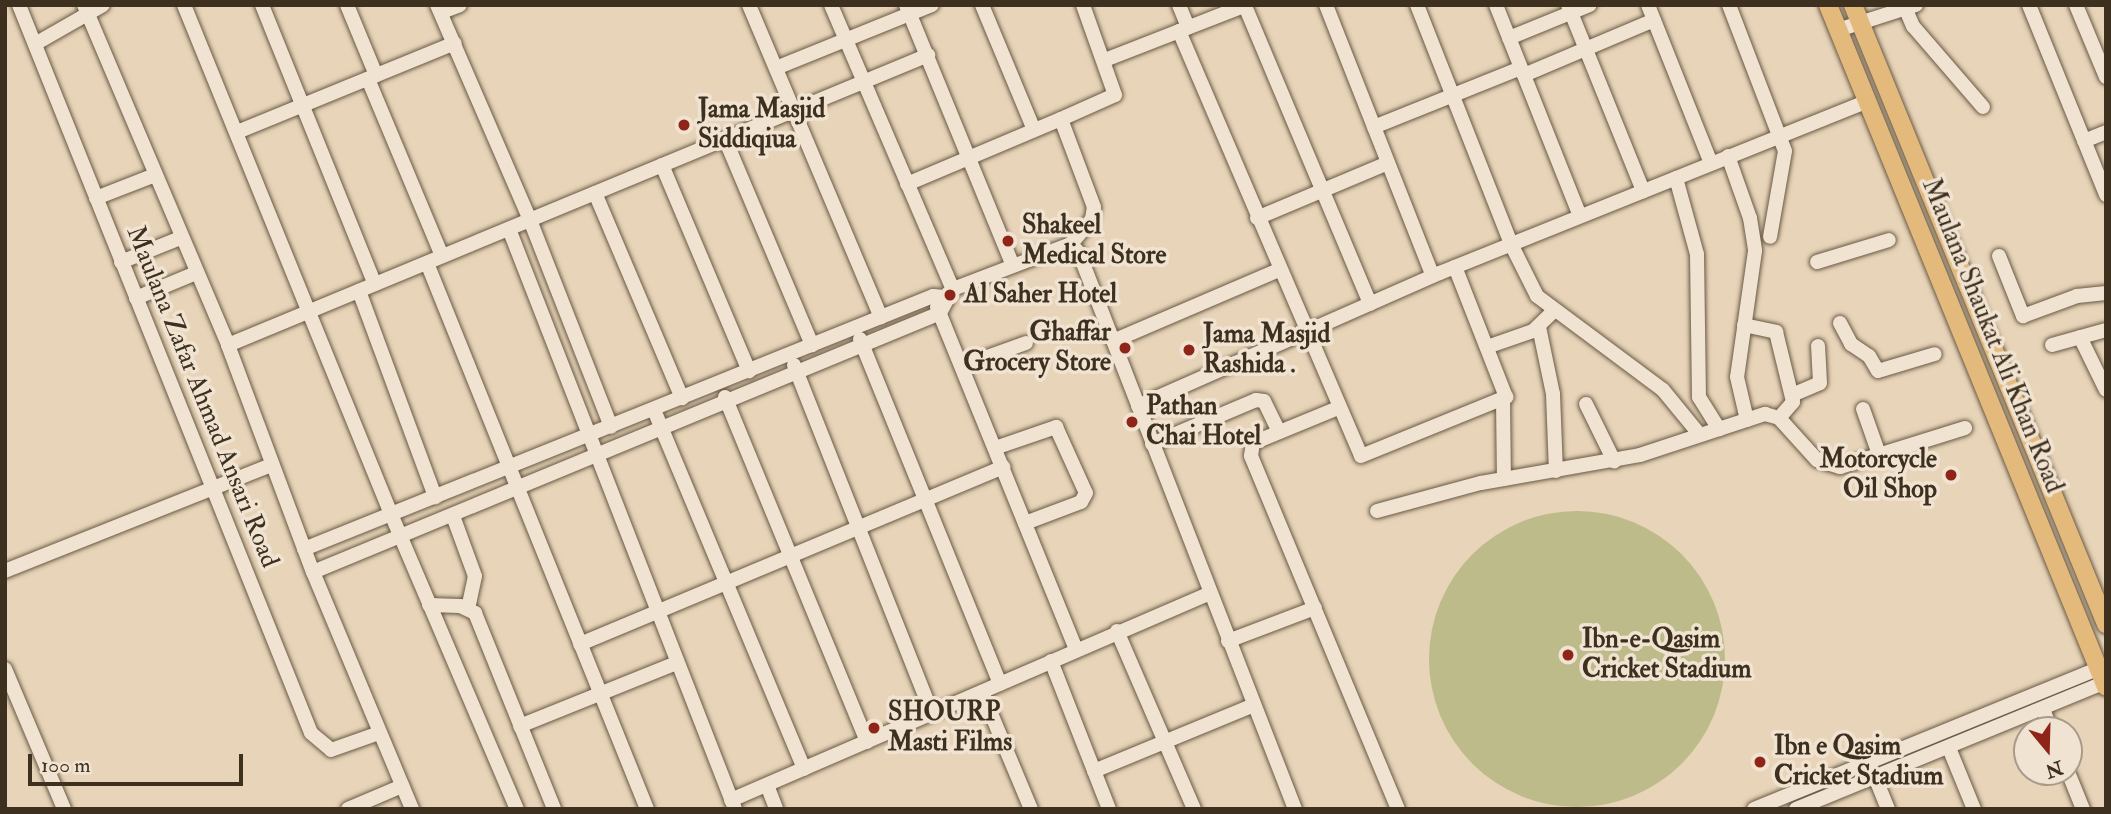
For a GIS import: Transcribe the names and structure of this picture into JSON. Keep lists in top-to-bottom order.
{
  "streets": {
    "main road": ["Maulana Shaukat Ali Khan Road"],
    "street": ["Maulana Zafar Ahmad Ansari Road"]
  },
  "places": [
    "Jama Masjid Siddiqiua",
    "Shakeel Medical Store",
    "Al Saher Hotel",
    "Ghaffar Grocery Store",
    "Jama Masjid Rashida .",
    "Pathan Chai Hotel",
    "Motorcycle Oil Shop",
    "Ibn-e-Qasim Cricket Stadium",
    "SHOURP Masti Films",
    "Ibn e Qasim Cricket Stadium"
  ],
  "scale_bar": "100 m",
  "north": "bottom"
}
